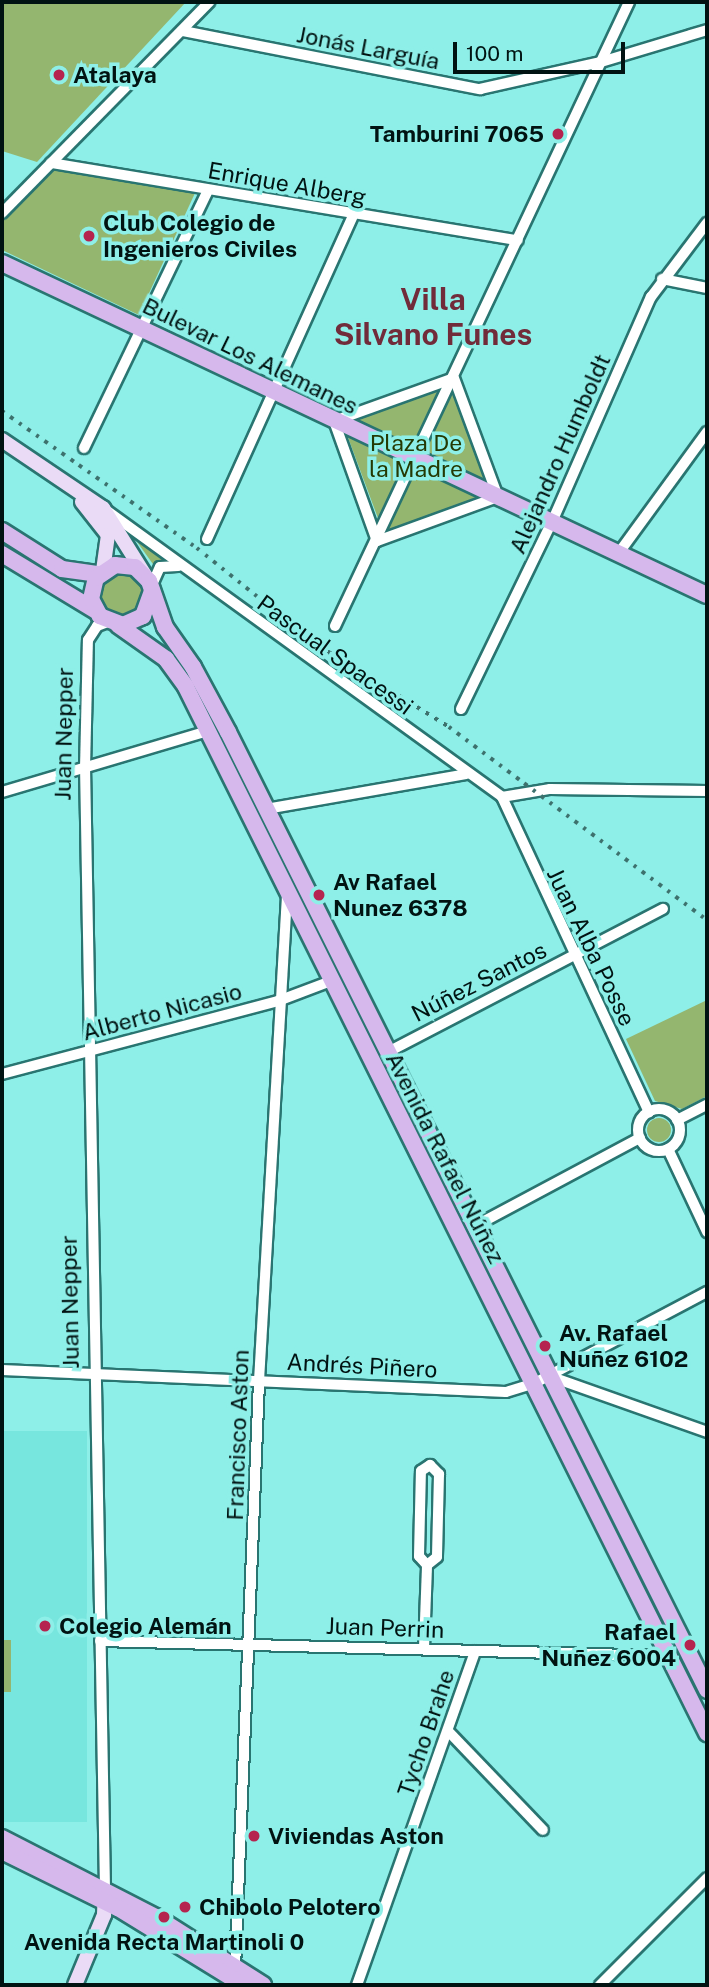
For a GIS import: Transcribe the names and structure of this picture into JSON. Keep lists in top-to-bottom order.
{
  "streets": {
    "main road": ["Bulevar Los Alemanes", "Juan Nepper", "Avenida Rafael Núñez"],
    "street": [
      "Jonás Larguía",
      "Enrique Alberg",
      "Alejandro Humboldt",
      "Pascual Spacessi",
      "Juan Alba Posse",
      "Núñez Santos",
      "Alberto Nicasio",
      "Andrés Piñero",
      "Francisco Aston",
      "Juan Perrin",
      "Tycho Brahe"
    ]
  },
  "crossings": [
    ["Bulevar Los Alemanes", "Alejandro Humboldt"],
    ["Pascual Spacessi", "Juan Alba Posse"],
    ["Pascual Spacessi", "Avenida Rafael Núñez"],
    ["Juan Nepper", "Alberto Nicasio"],
    ["Juan Nepper", "Avenida Rafael Núñez"],
    ["Juan Nepper", "Andrés Piñero"],
    ["Juan Nepper", "Juan Perrin"],
    ["Juan Alba Posse", "Núñez Santos"],
    ["Núñez Santos", "Avenida Rafael Núñez"],
    ["Alberto Nicasio", "Avenida Rafael Núñez"],
    ["Alberto Nicasio", "Francisco Aston"],
    ["Avenida Rafael Núñez", "Andrés Piñero"],
    ["Avenida Rafael Núñez", "Francisco Aston"],
    ["Avenida Rafael Núñez", "Juan Perrin"],
    ["Andrés Piñero", "Francisco Aston"],
    ["Francisco Aston", "Juan Perrin"],
    ["Juan Perrin", "Tycho Brahe"]
  ],
  "districts": ["Villa Silvano Funes"],
  "parks": ["Plaza De la Madre"],
  "places": [
    "Atalaya",
    "Tamburini 7065",
    "Club Colegio de Ingenieros Civiles",
    "Av Rafael Nunez 6378",
    "Av. Rafael Nuñez 6102",
    "Colegio Alemán",
    "Rafael Nuñez 6004",
    "Viviendas Aston",
    "Chibolo Pelotero",
    "Avenida Recta Martinoli 0"
  ],
  "scale_bar": "100 m"
}
